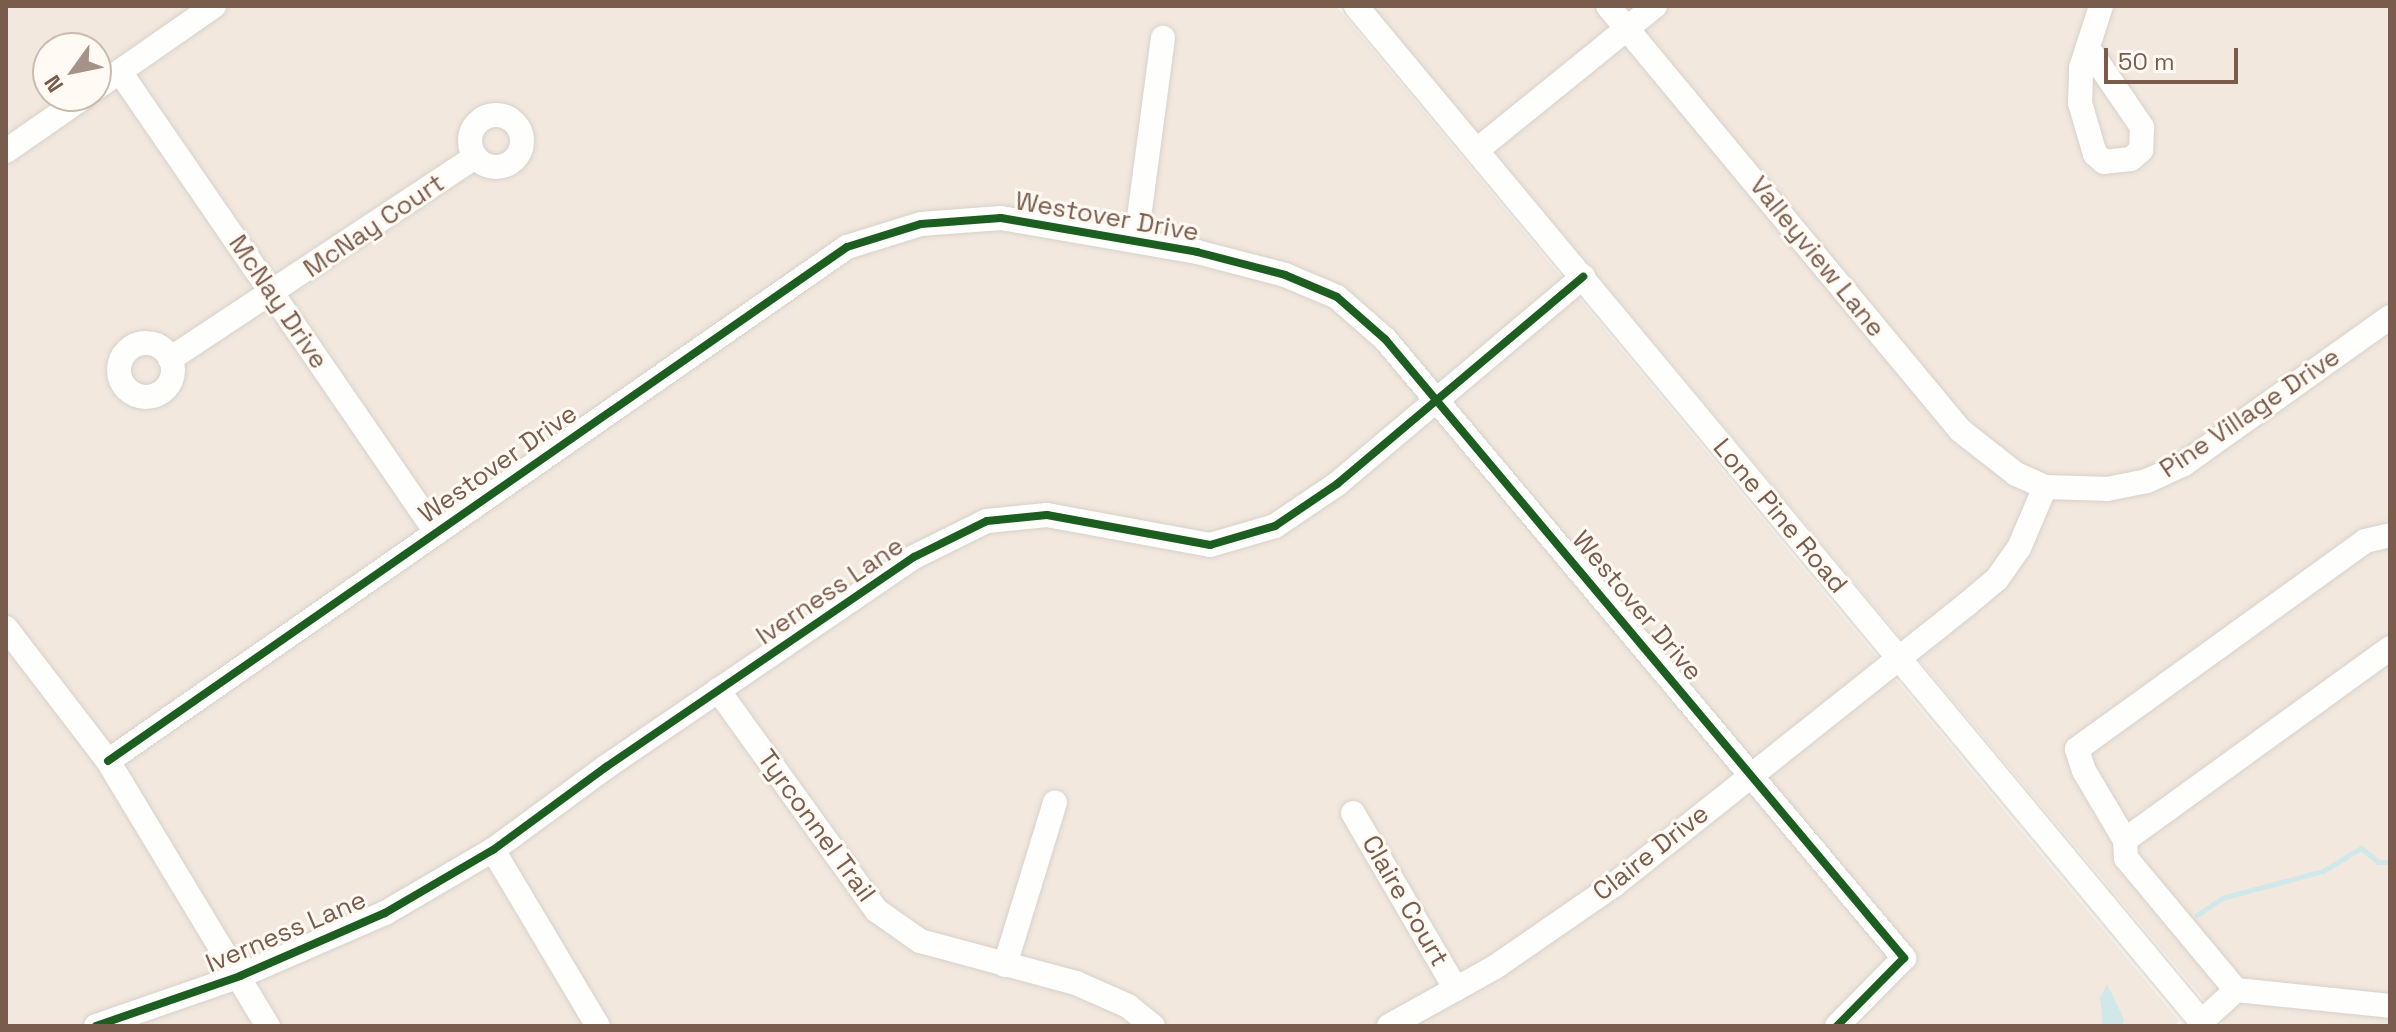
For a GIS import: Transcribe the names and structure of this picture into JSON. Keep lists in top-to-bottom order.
{
  "streets": {
    "street": [
      "Westover Drive",
      "McNay Court",
      "Valleyview Lane",
      "McNay Drive",
      "Pine Village Drive",
      "Lone Pine Road",
      "Iverness Lane",
      "Tyrconnel Trail",
      "Claire Drive",
      "Claire Court"
    ]
  },
  "crossings": [
    ["Westover Drive", "McNay Drive"],
    ["Westover Drive", "Iverness Lane"],
    ["Westover Drive", "Claire Drive"],
    ["McNay Court", "McNay Drive"],
    ["Valleyview Lane", "Pine Village Drive"],
    ["Lone Pine Road", "Iverness Lane"],
    ["Lone Pine Road", "Claire Drive"],
    ["Iverness Lane", "Tyrconnel Trail"],
    ["Claire Drive", "Claire Court"]
  ],
  "scale_bar": "50 m",
  "north": "bottom left"
}
